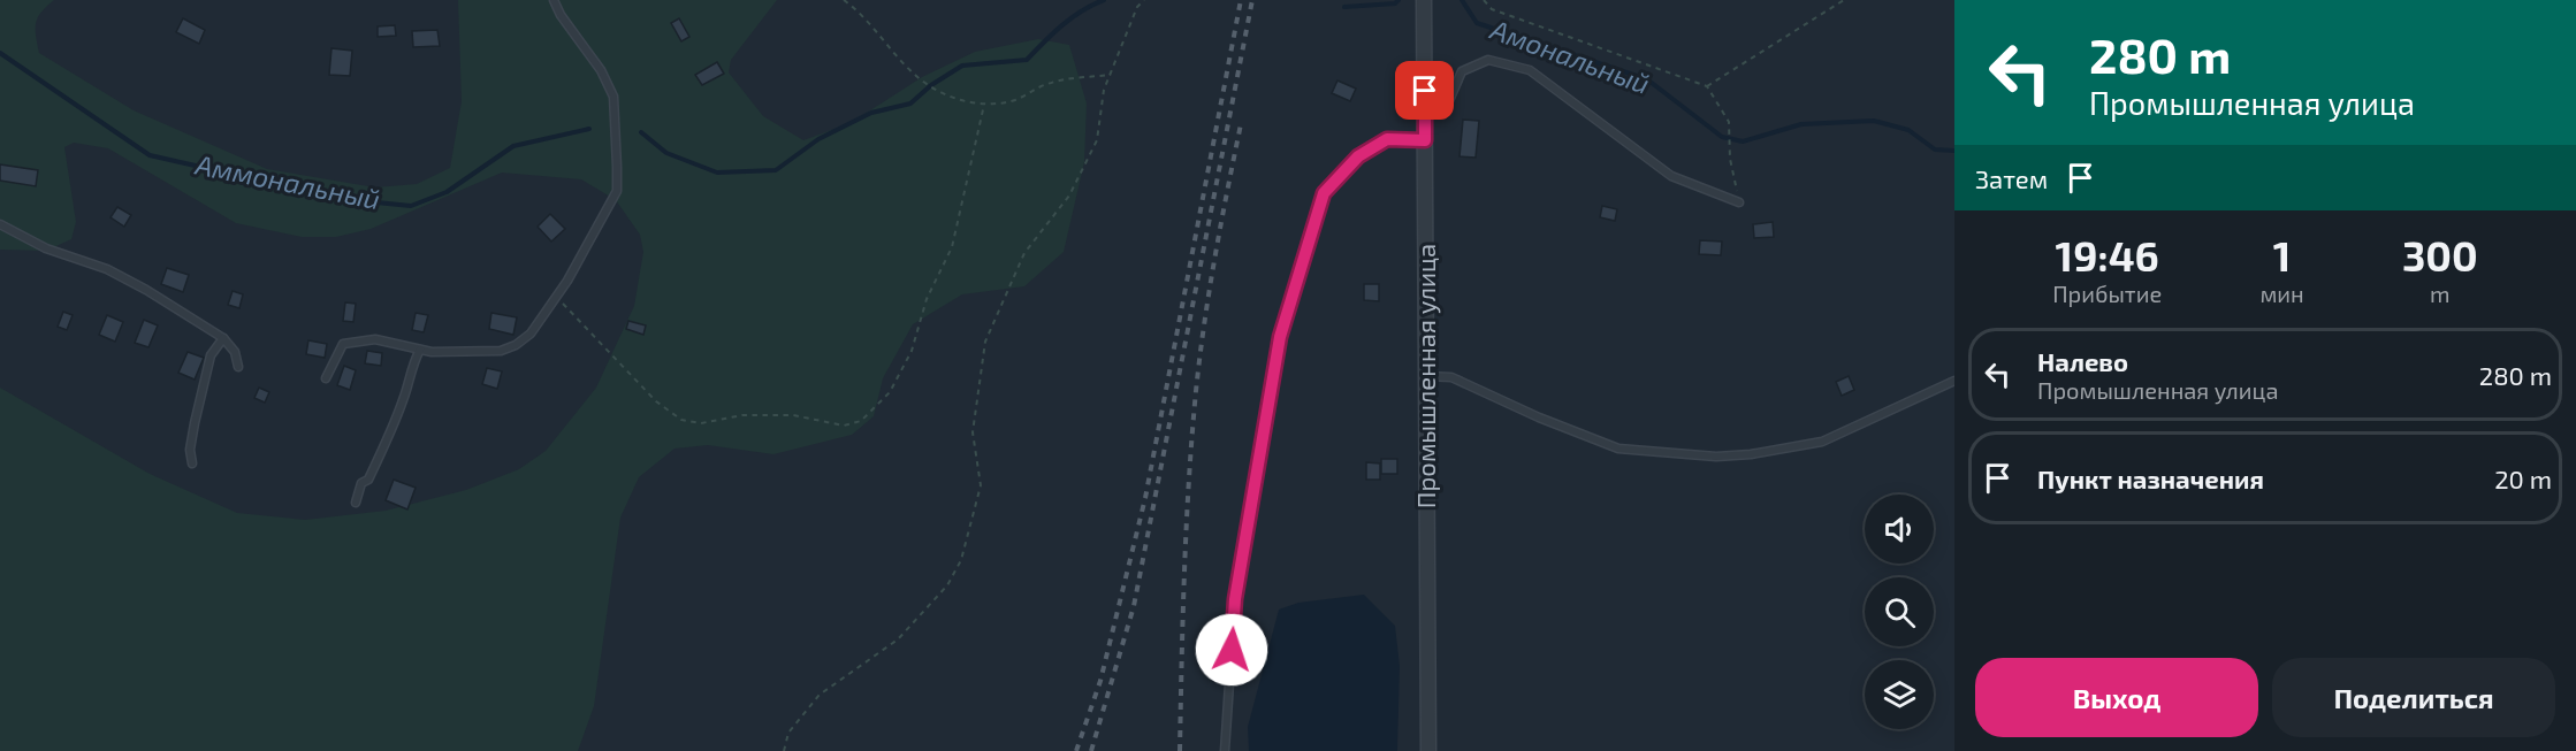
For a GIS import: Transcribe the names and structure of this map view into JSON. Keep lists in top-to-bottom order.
{
  "streets": {
    "street": ["Промышленная улица"]
  },
  "water": ["Амональный", "Аммональный"],
  "page": {
    "turn": ["280 m", "Промышленная улица"],
    "then": "Затем",
    "eta": [
      "19:46",
      "Прибытие",
      "1",
      "мин",
      "300",
      "m"
    ],
    "list": [
      {
        "name": "Налево",
        "note": "Промышленная улица",
        "value": "280 m"
      },
      {
        "name": "Пункт назначения",
        "value": "20 m"
      }
    ],
    "buttons": ["Выход", "Поделиться"]
  }
}
